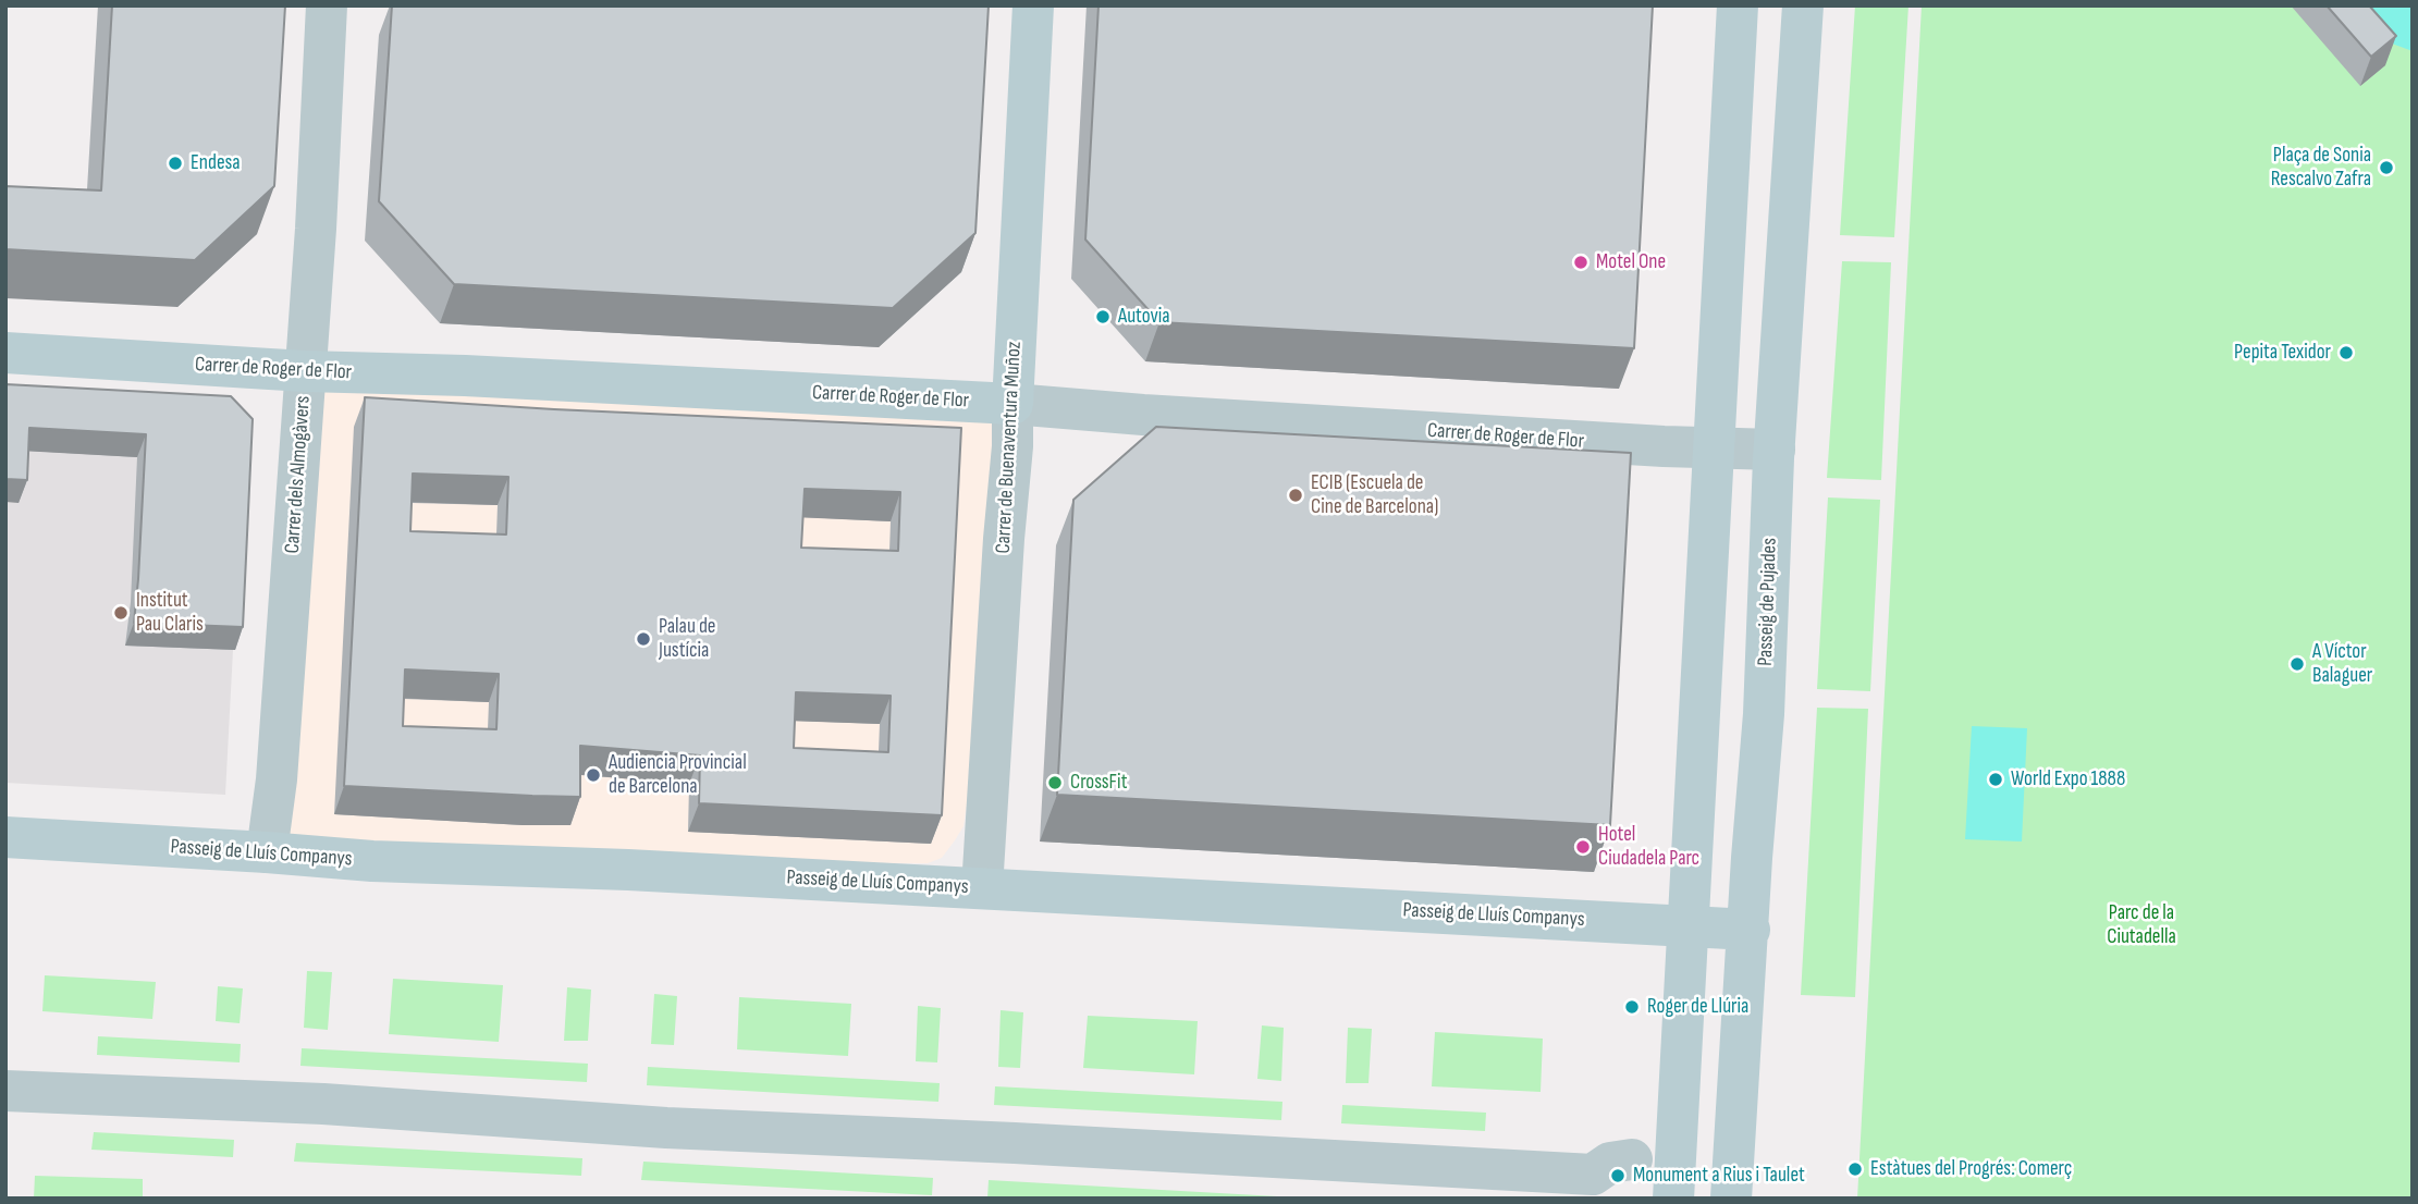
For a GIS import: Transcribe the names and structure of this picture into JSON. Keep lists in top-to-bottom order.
{
  "streets": {
    "street": [
      "Carrer de Roger de Flor",
      "Carrer de Buenaventura Muñoz",
      "Carrer dels Almogàvers",
      "Passeig de Pujades",
      "Passeig de Lluís Companys"
    ]
  },
  "crossings": [
    ["Carrer de Roger de Flor", "Carrer de Buenaventura Muñoz"],
    ["Carrer de Roger de Flor", "Carrer dels Almogàvers"],
    ["Carrer de Roger de Flor", "Passeig de Pujades"],
    ["Carrer de Buenaventura Muñoz", "Passeig de Lluís Companys"],
    ["Carrer dels Almogàvers", "Passeig de Lluís Companys"],
    ["Passeig de Pujades", "Passeig de Lluís Companys"]
  ],
  "parks": ["Parc de la Ciutadella"],
  "places": [
    "Endesa",
    "Plaça de Sonia Rescalvo Zafra",
    "Motel One",
    "Autovia",
    "Pepita Texidor",
    "ECIB (Escuela de Cine de Barcelona)",
    "Institut Pau Claris",
    "Palau de Justícia",
    "A Víctor Balaguer",
    "Audiencia Provincial de Barcelona",
    "World Expo 1888",
    "CrossFit",
    "Hotel Ciudadela Parc",
    "Roger de Llúria",
    "Estàtues del Progrés: Comerç",
    "Monument a Rius i Taulet"
  ]
}
